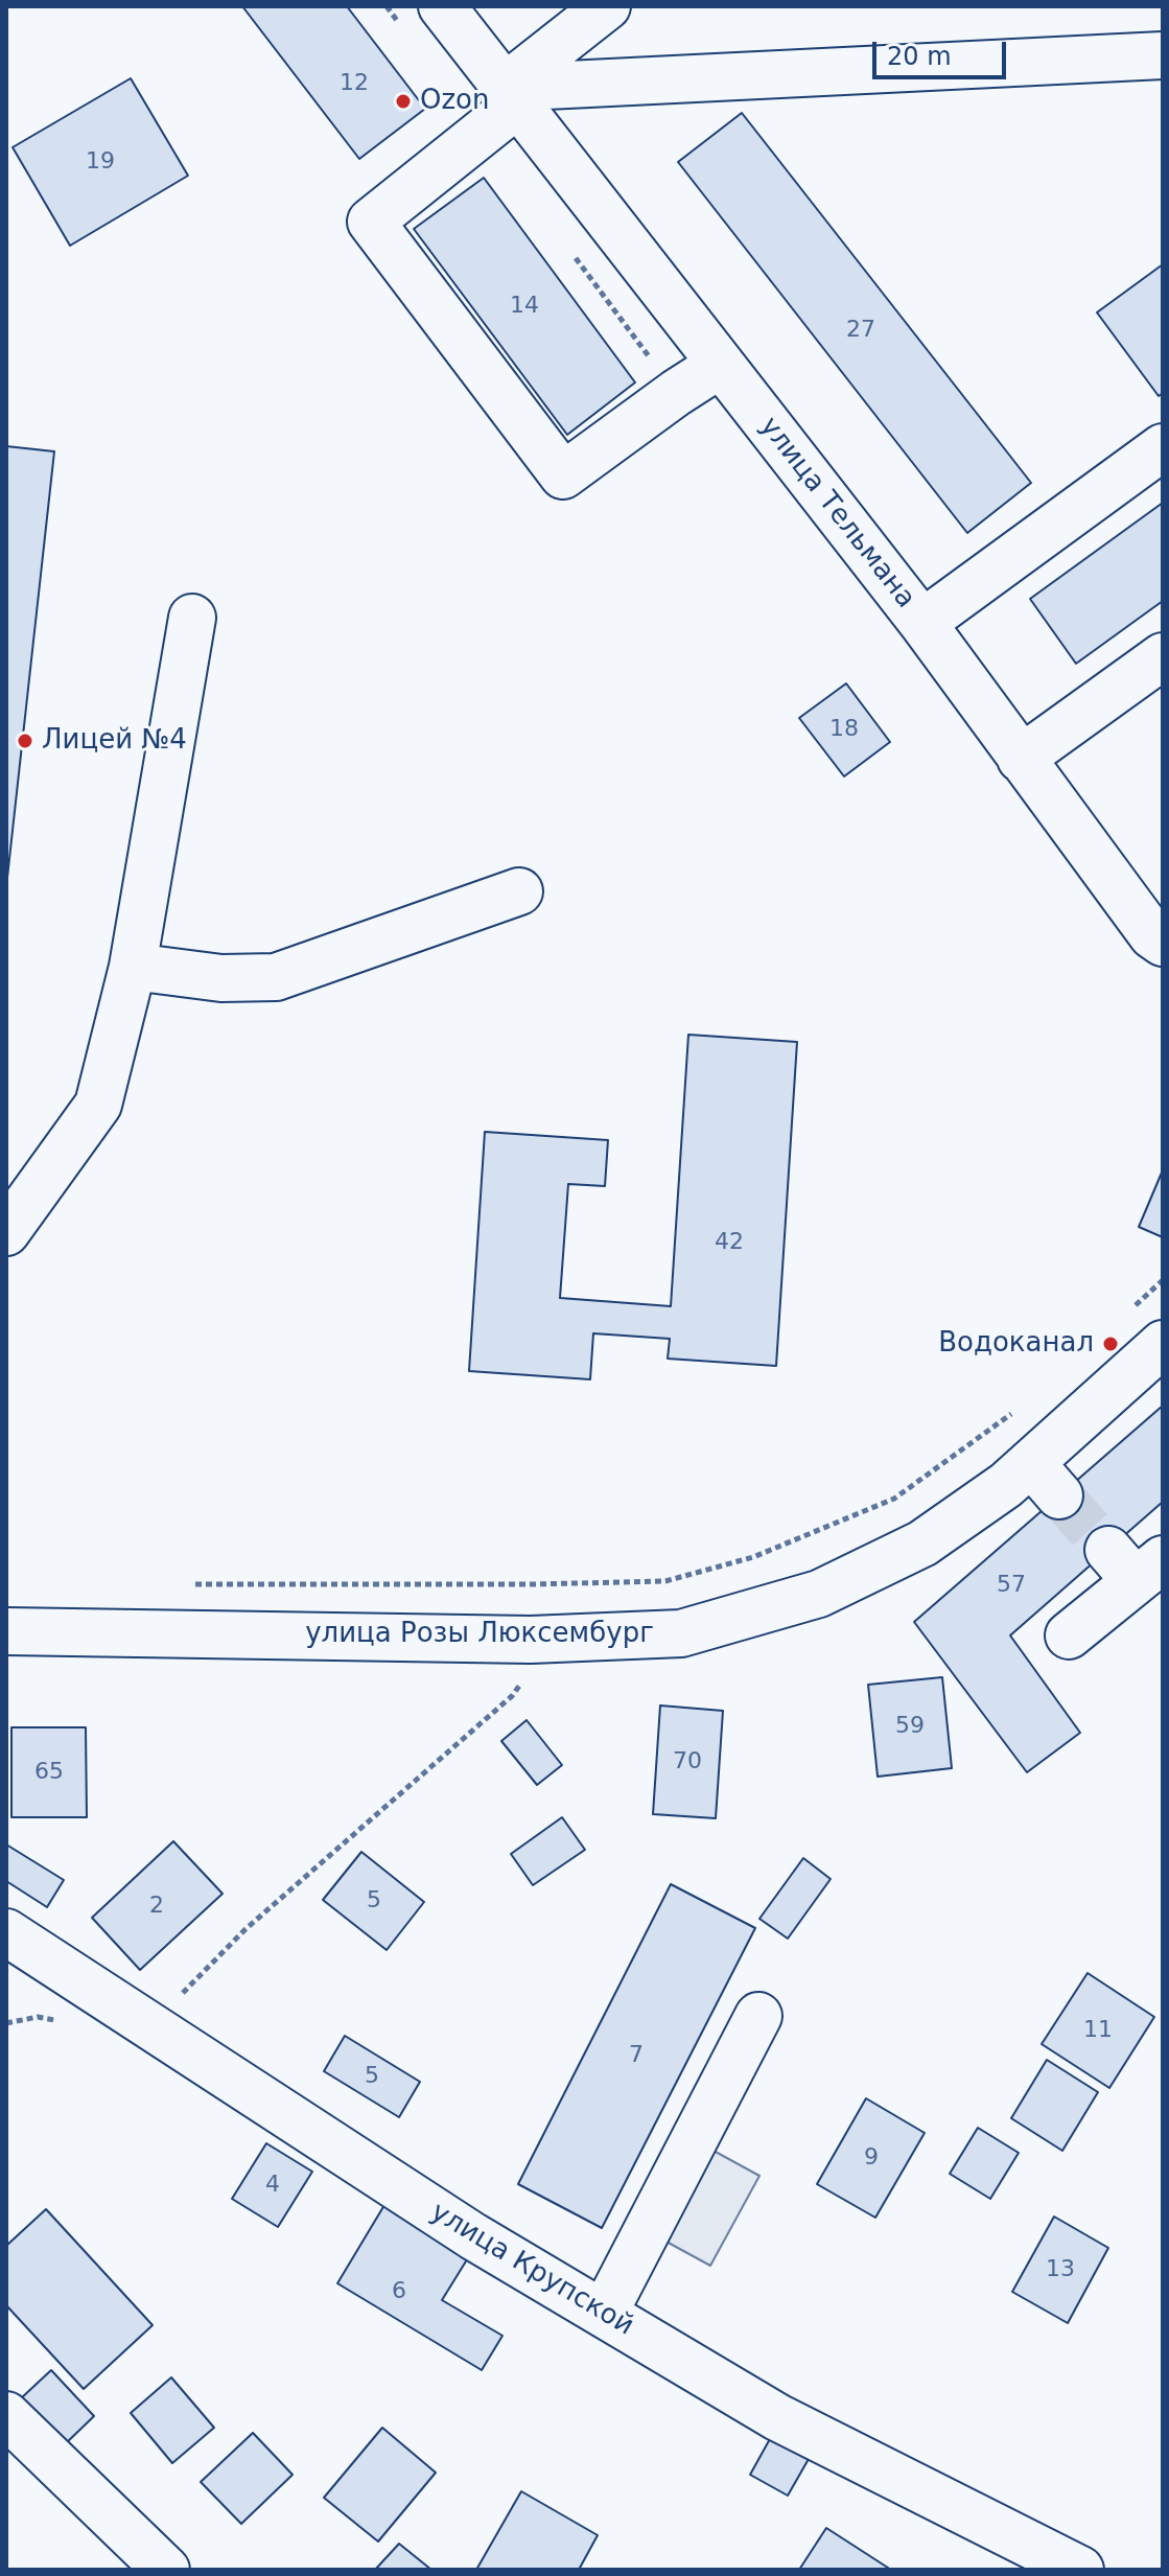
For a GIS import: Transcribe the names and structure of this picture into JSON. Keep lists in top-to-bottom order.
{
  "streets": {
    "street": ["улица Тельмана", "улица Розы Люксембург", "улица Крупской"]
  },
  "places": ["Ozon", "Лицей №4", "Водоканал"],
  "house_numbers": [
    "12",
    "19",
    "14",
    "27",
    "18",
    "42",
    "57",
    "59",
    "70",
    "65",
    "5",
    "2",
    "11",
    "7",
    "5",
    "9",
    "4",
    "13",
    "6"
  ],
  "scale_bar": "20 m"
}
